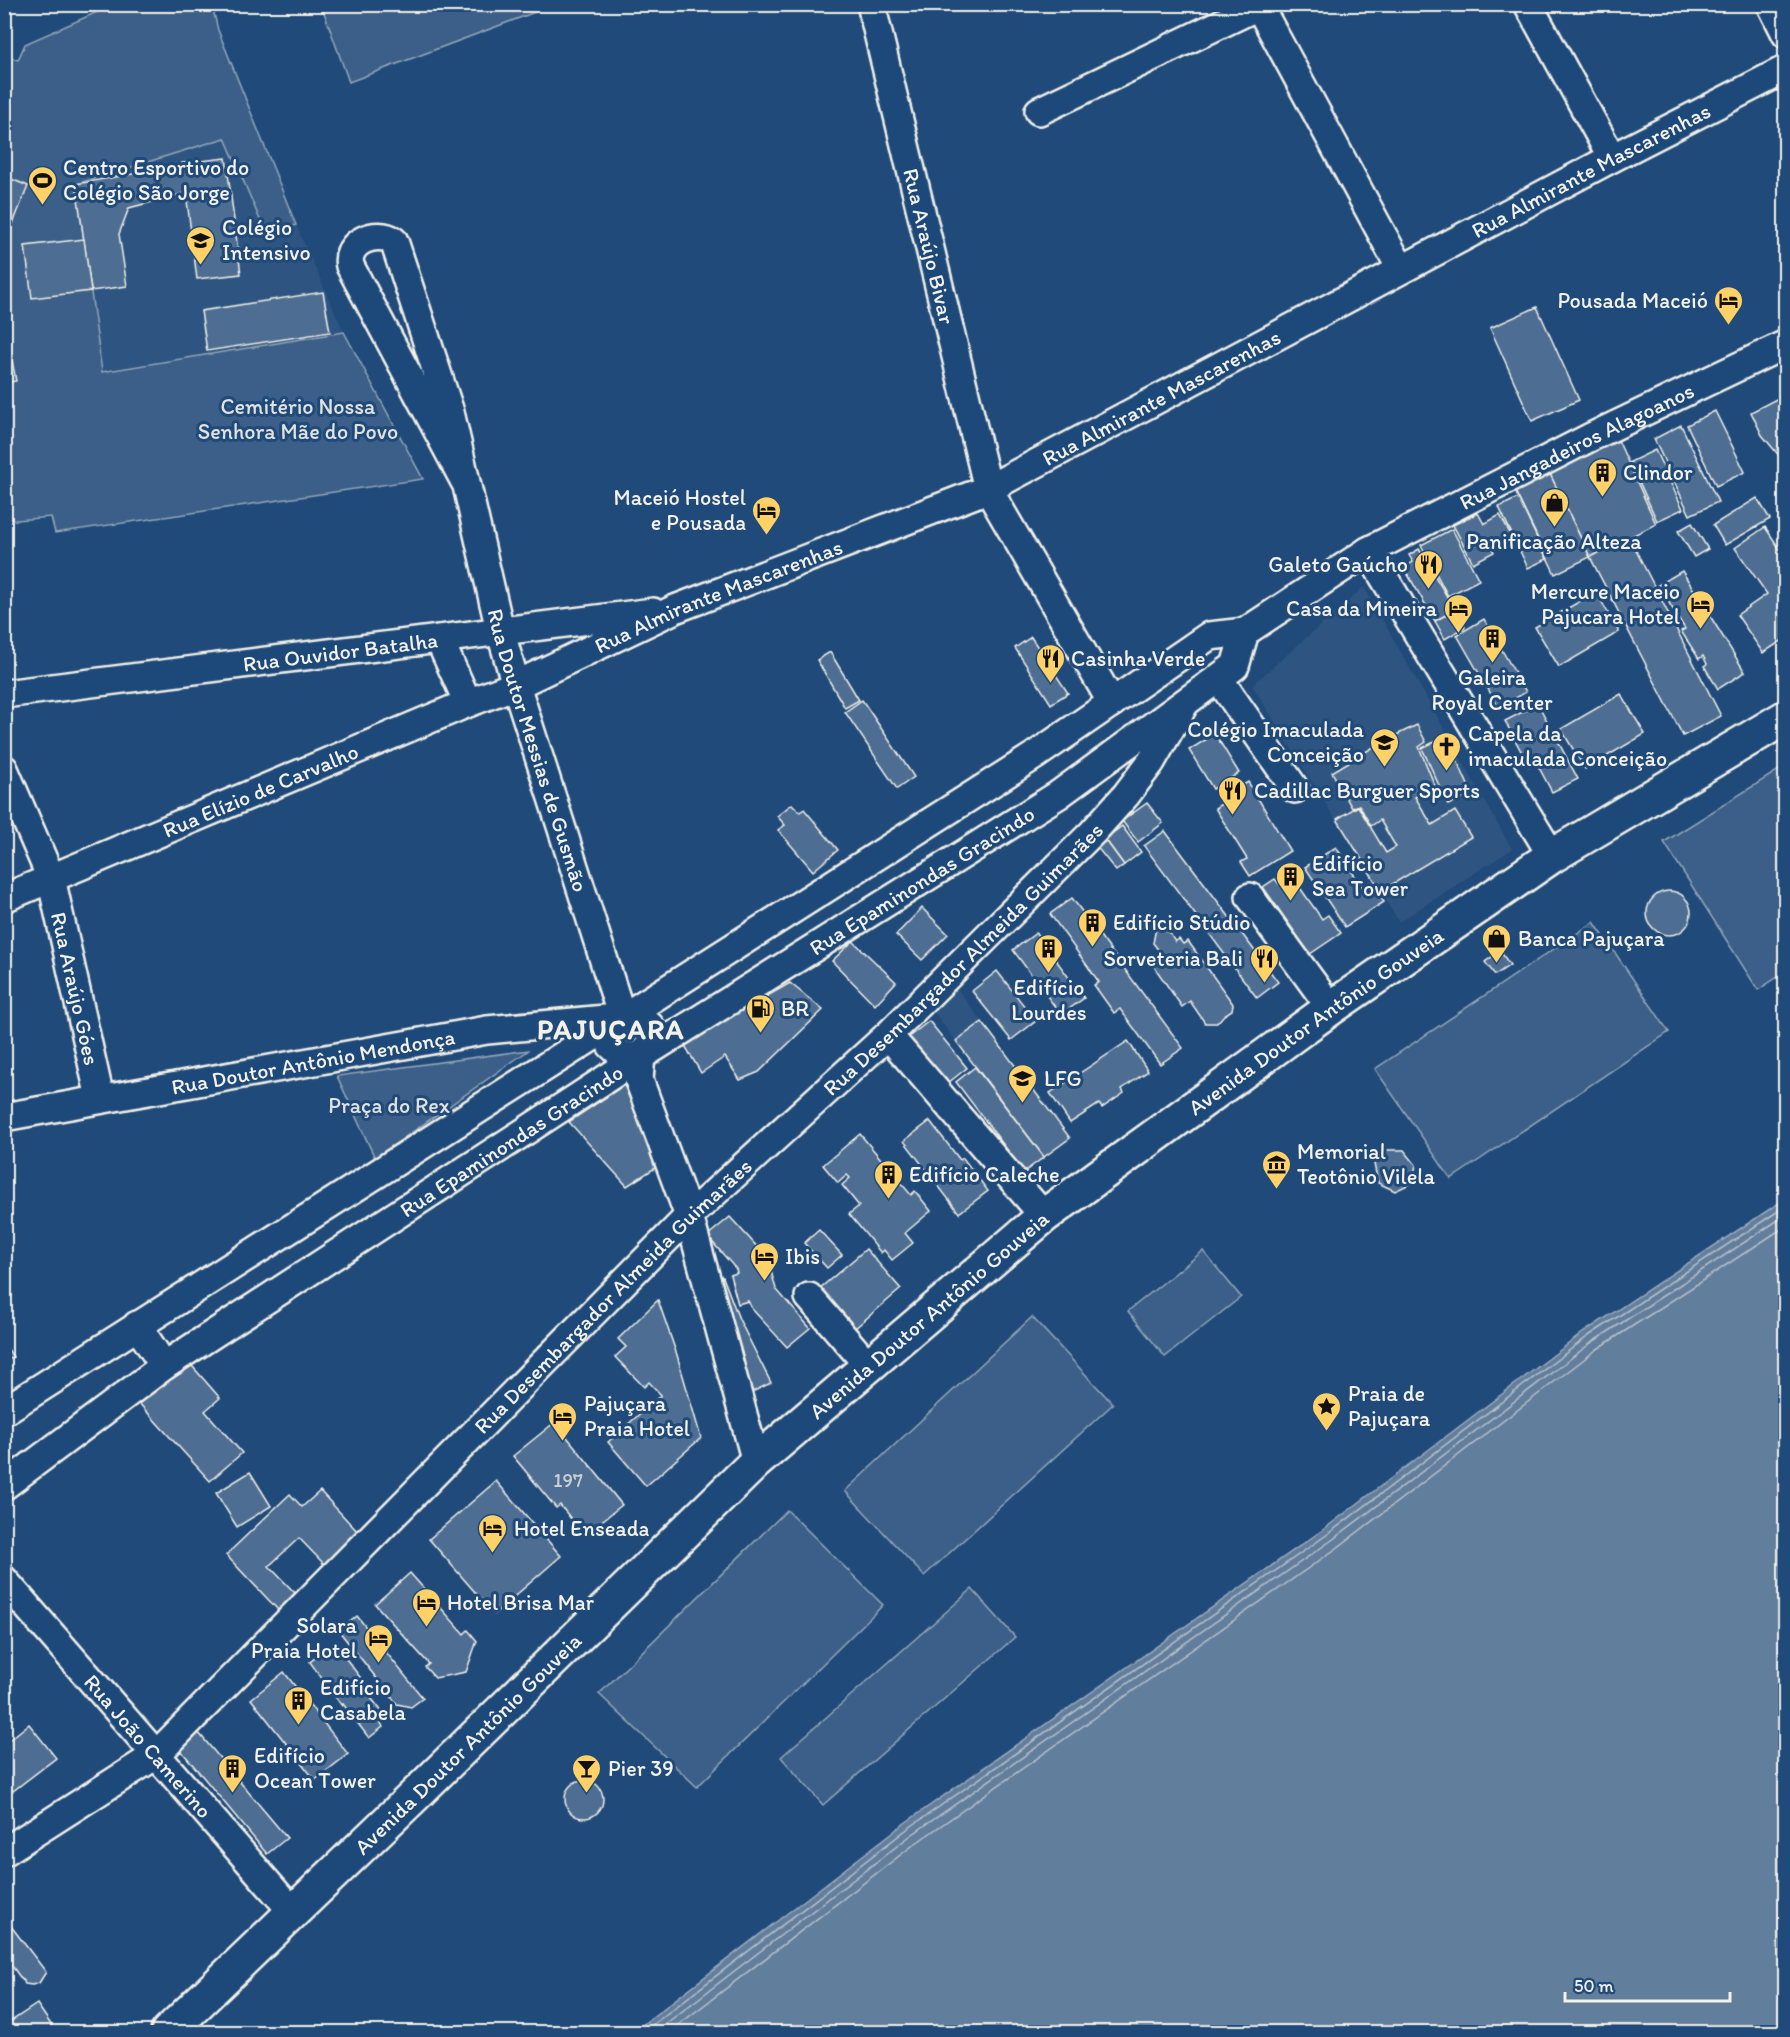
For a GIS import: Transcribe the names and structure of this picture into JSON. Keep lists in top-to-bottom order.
{
  "streets": {
    "main road": ["Avenida Doutor Antônio Gouveia"],
    "street": [
      "Rua Almirante Mascarenhas",
      "Rua Araújo Bivar",
      "Rua Jangadeiros Alagoanos",
      "Rua Ouvidor Batalha",
      "Rua Doutor Messias de Gusmão",
      "Rua Elízio de Carvalho",
      "Rua Epaminondas Gracindo",
      "Rua Desembargador Almeida Guimarães",
      "Rua Araújo Góes",
      "Rua Doutor Antônio Mendonça",
      "Rua João Camerino"
    ]
  },
  "crossings": [
    ["Rua Almirante Mascarenhas", "Rua Araújo Bivar"],
    ["Rua Almirante Mascarenhas", "Rua Ouvidor Batalha"],
    ["Rua Almirante Mascarenhas", "Rua Doutor Messias de Gusmão"],
    ["Rua Almirante Mascarenhas", "Rua Elízio de Carvalho"],
    ["Rua Araújo Bivar", "Rua Epaminondas Gracindo"],
    ["Rua Jangadeiros Alagoanos", "Rua Epaminondas Gracindo"],
    ["Rua Ouvidor Batalha", "Rua Doutor Messias de Gusmão"],
    ["Rua Doutor Messias de Gusmão", "Rua Elízio de Carvalho"],
    ["Rua Doutor Messias de Gusmão", "Rua Epaminondas Gracindo"],
    ["Rua Doutor Messias de Gusmão", "Rua Doutor Antônio Mendonça"],
    ["Rua Elízio de Carvalho", "Rua Araújo Góes"],
    ["Rua Epaminondas Gracindo", "Rua Desembargador Almeida Guimarães"],
    ["Rua Epaminondas Gracindo", "Rua Doutor Antônio Mendonça"],
    ["Rua Desembargador Almeida Guimarães", "Rua João Camerino"],
    ["Rua Araújo Góes", "Rua Doutor Antônio Mendonça"],
    ["Avenida Doutor Antônio Gouveia", "Rua João Camerino"]
  ],
  "districts": ["PAJUÇARA"],
  "parks": ["Cemitério Nossa Senhora Mãe do Povo", "Praça do Rex"],
  "places": {
    "sports": ["Centro Esportivo do Colégio São Jorge"],
    "school or university": ["Colégio Intensivo", "Colégio Imaculada Conceição", "LFG"],
    "hotel": [
      "Pousada Maceió",
      "Maceió Hostel e Pousada",
      "Mercure Maceio Pajucara Hotel",
      "Casa da Mineira",
      "Ibis",
      "Pajuçara Praia Hotel",
      "Hotel Enseada",
      "Hotel Brisa Mar",
      "Solara Praia Hotel"
    ],
    "building": [
      "Clindor",
      "Galeira Royal Center",
      "Edifício Sea Tower",
      "Edifício Stúdio",
      "Edifício Lourdes",
      "Edifício Caleche",
      "Edifício Casabela",
      "Edifício Ocean Tower"
    ],
    "shop": ["Panificação Alteza", "Banca Pajuçara"],
    "restaurant": [
      "Galeto Gaúcho",
      "Casinha Verde",
      "Cadillac Burguer Sports",
      "Sorveteria Bali"
    ],
    "church": ["Capela da imaculada Conceição"],
    "fuel station": ["BR"],
    "museum": ["Memorial Teotônio Vilela"],
    "place": ["Praia de Pajuçara"],
    "bar": ["Pier 39"]
  },
  "house_numbers": ["197"],
  "scale_bar": "50 m"
}
